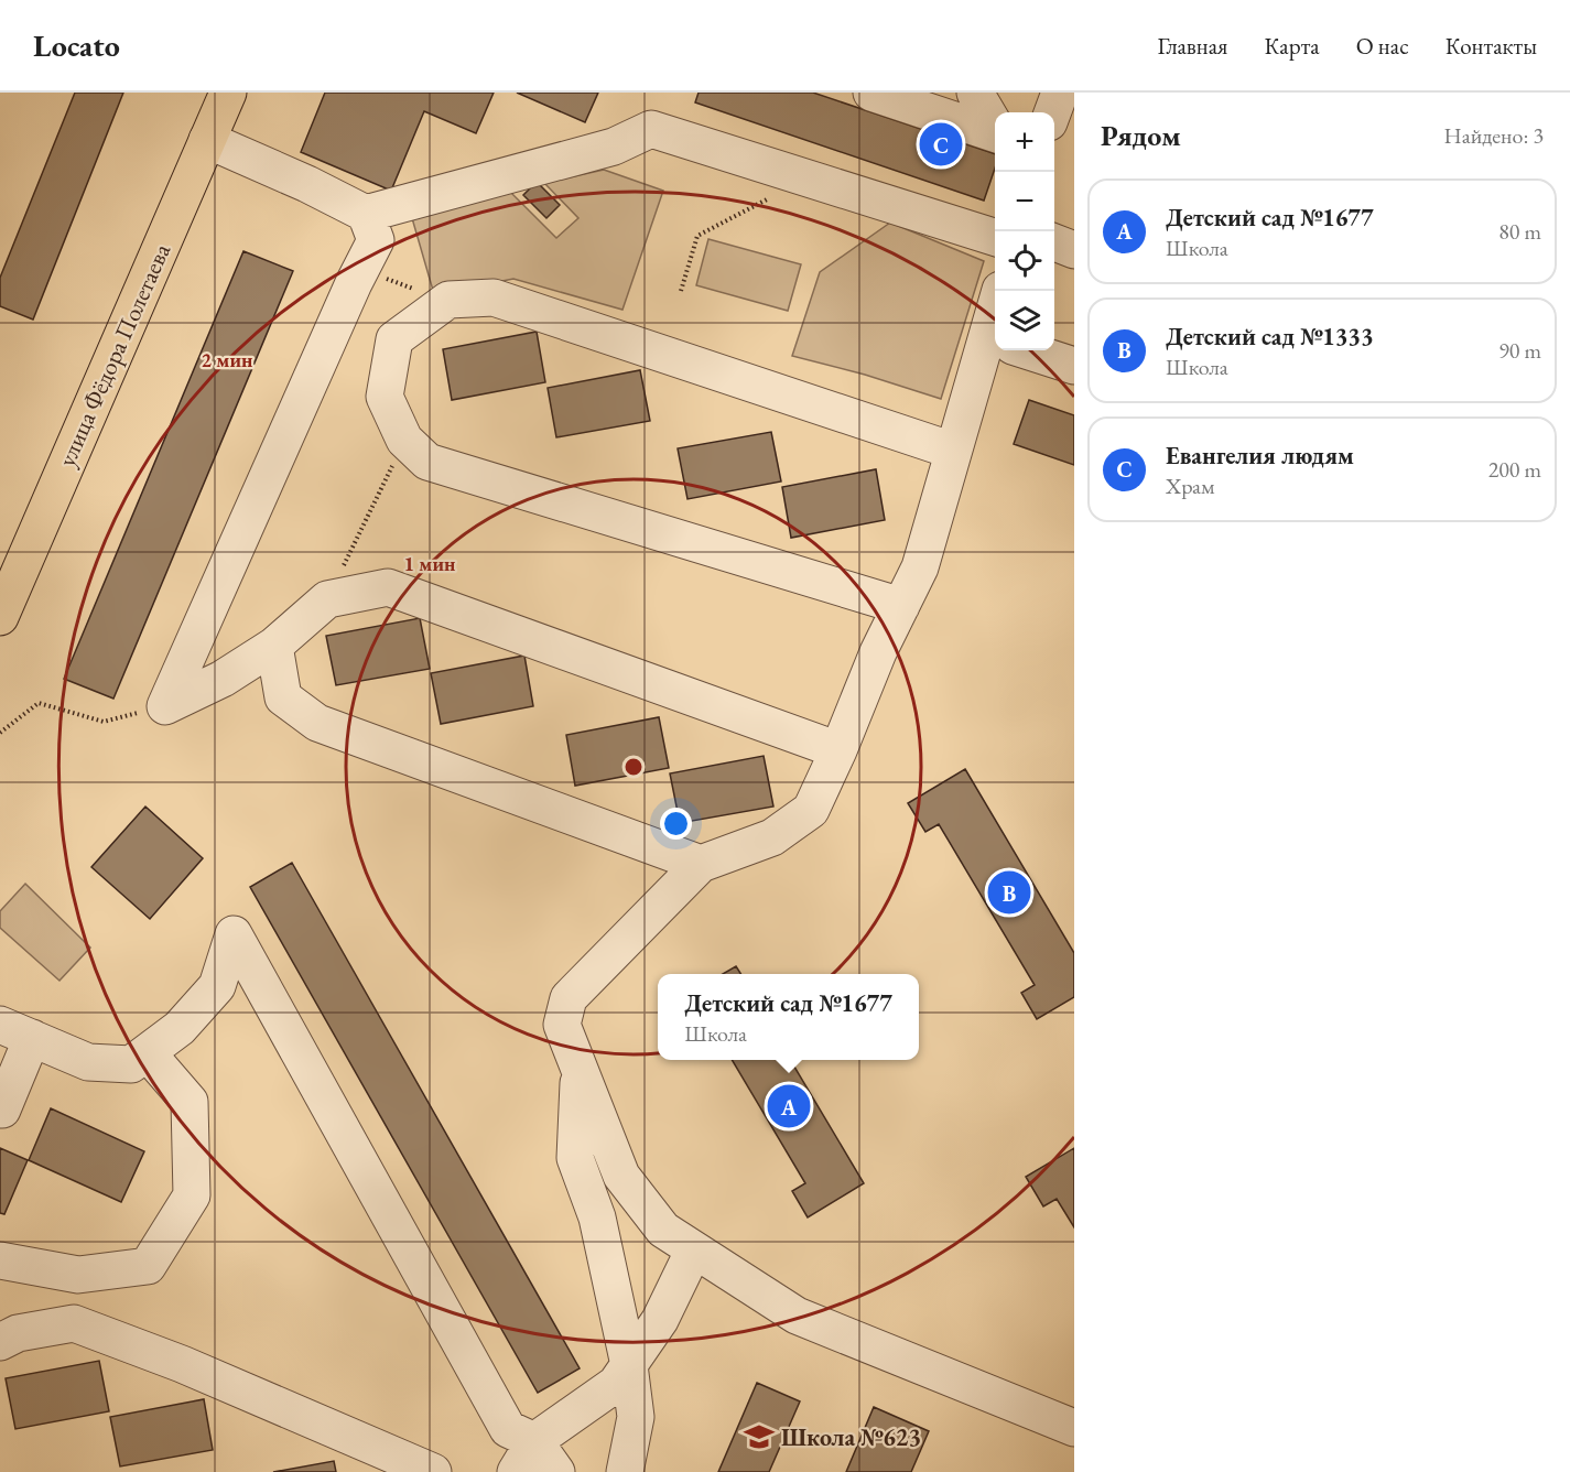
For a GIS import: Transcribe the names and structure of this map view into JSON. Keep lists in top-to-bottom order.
{
  "streets": {
    "main road": ["улица Фёдора Полетаева"]
  },
  "places": {
    "school or university": ["Школа №623"]
  },
  "page": {
    "header": "Locato",
    "nav": [
      "Главная",
      "Карта",
      "О нас",
      "Контакты"
    ],
    "heading": ["Рядом", "Найдено: 3"],
    "map_buttons": ["+", "−"],
    "pins": ["C", "B", "A"],
    "list": [
      {
        "mark": "A",
        "name": "Детский сад №1677",
        "note": "Школа",
        "value": "80 m"
      },
      {
        "mark": "B",
        "name": "Детский сад №1333",
        "note": "Школа",
        "value": "90 m"
      },
      {
        "mark": "C",
        "name": "Евангелия людям",
        "note": "Храм",
        "value": "200 m"
      }
    ],
    "popup": ["Детский сад №1677", "Школа"]
  },
  "rings": ["2 мин", "1 мин"]
}
